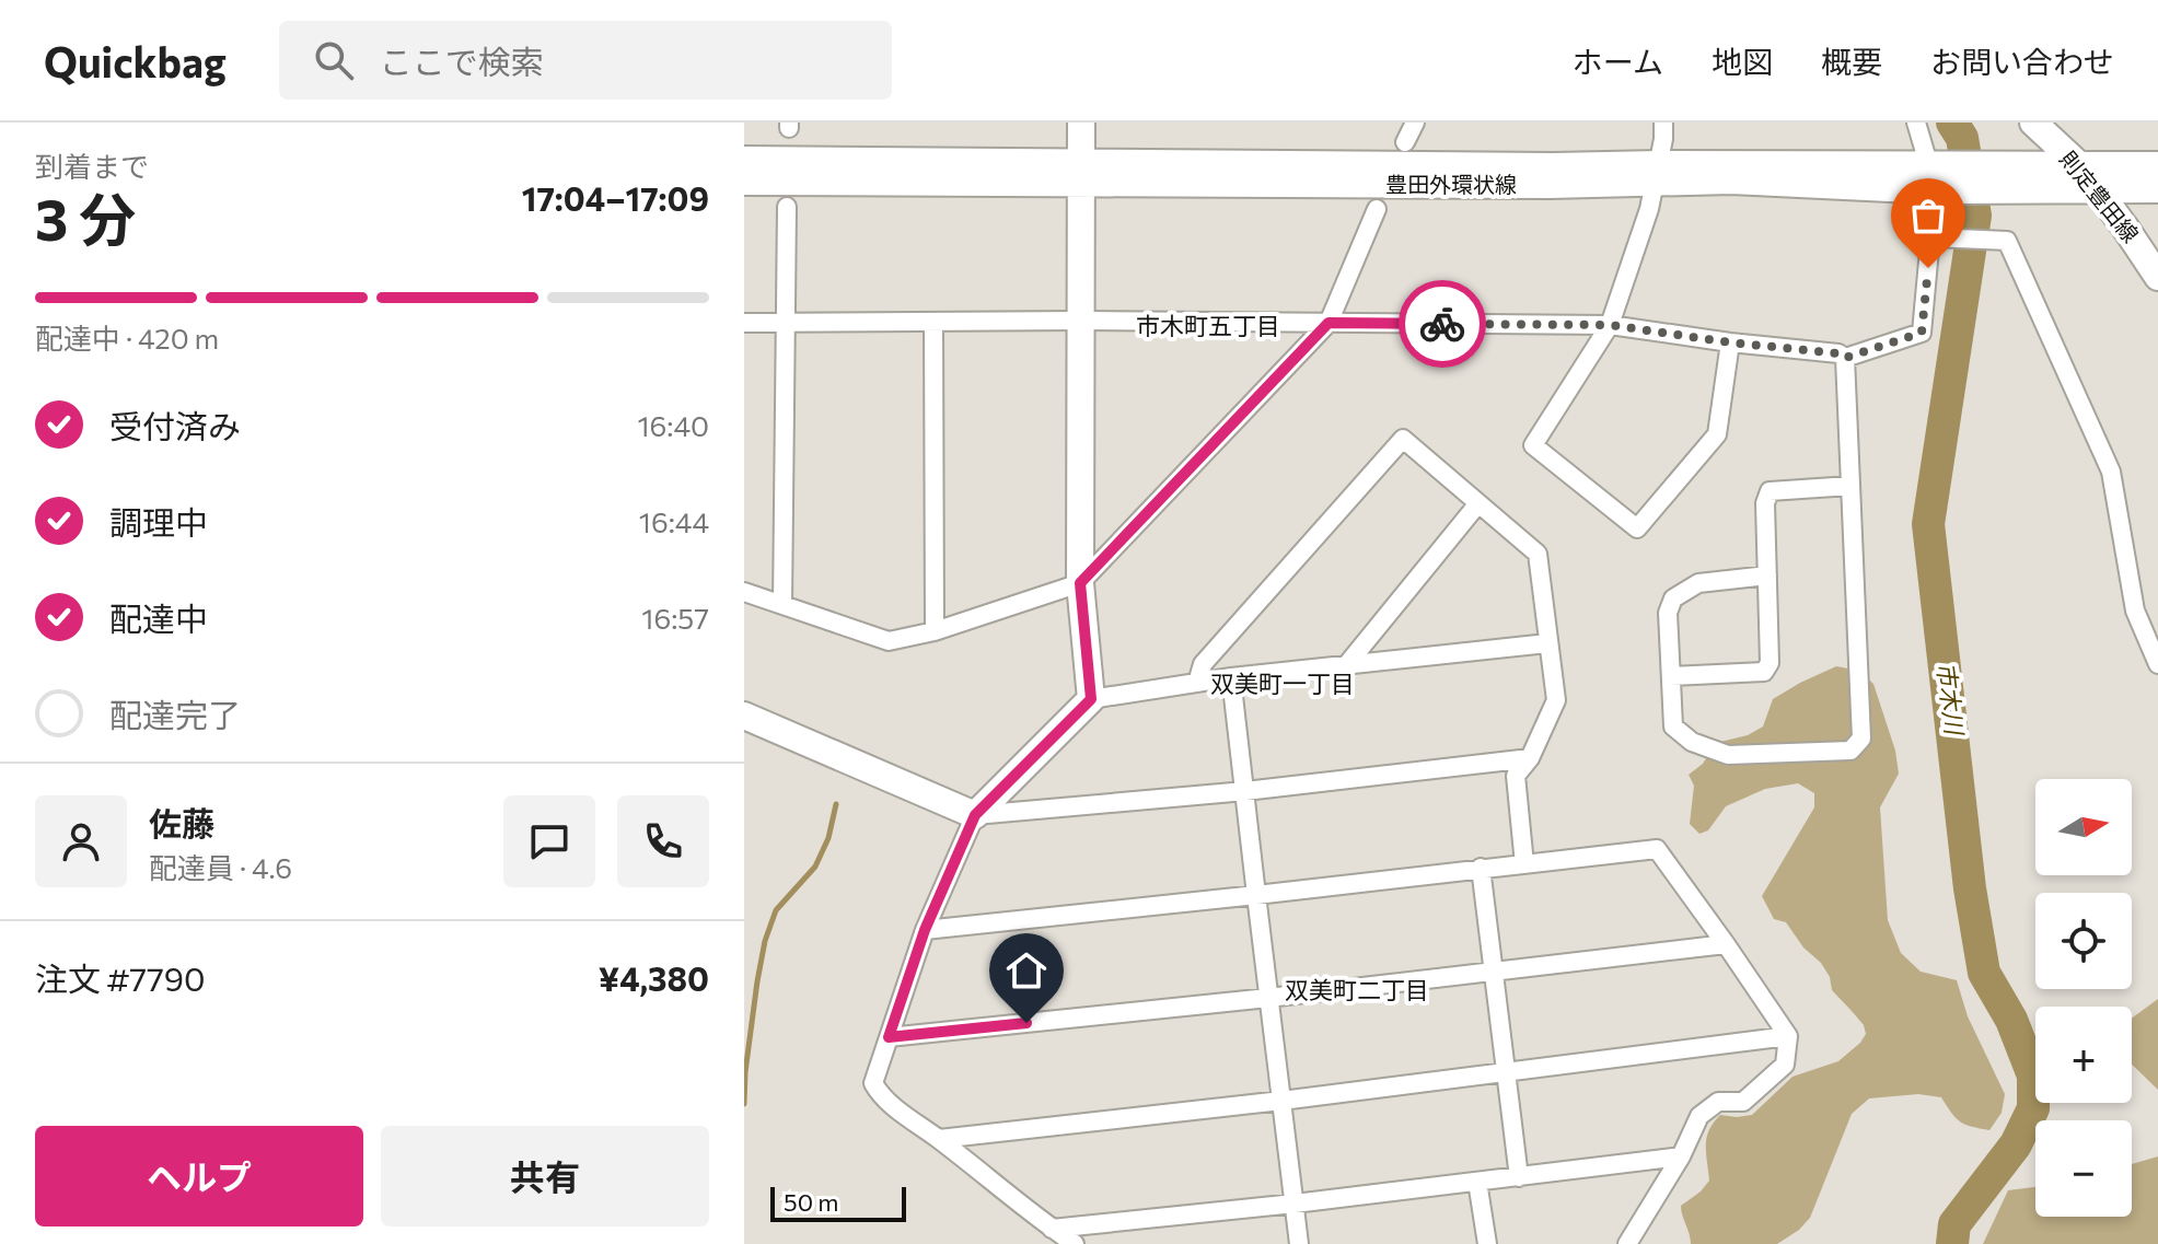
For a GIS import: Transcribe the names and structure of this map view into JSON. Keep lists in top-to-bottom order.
{
  "streets": {
    "street": ["豊田外環状線", "則定豊田線"]
  },
  "crossings": [
    ["豊田外環状線", "則定豊田線"]
  ],
  "districts": ["市木町五丁目", "双美町一丁目", "双美町二丁目"],
  "water": ["市木川"],
  "scale_bar": "50 m",
  "north": "right",
  "page": {
    "header": "Quickbag",
    "search": "ここで検索",
    "nav": [
      "ホーム",
      "地図",
      "概要",
      "お問い合わせ"
    ],
    "heading": ["3 分", "到着まで", "17:04–17:09"],
    "panel": [
      "佐藤",
      "配達員 · 4.6",
      "注文 #7790",
      "¥4,380"
    ],
    "bar": "配達中 · 420 m",
    "list": [
      ["受付済み", "16:40"],
      ["調理中", "16:44"],
      ["配達中", "16:57"],
      "配達完了"
    ],
    "map_buttons": ["+", "−"],
    "buttons": ["ヘルプ", "共有"],
    "scale": "50 m"
  }
}
